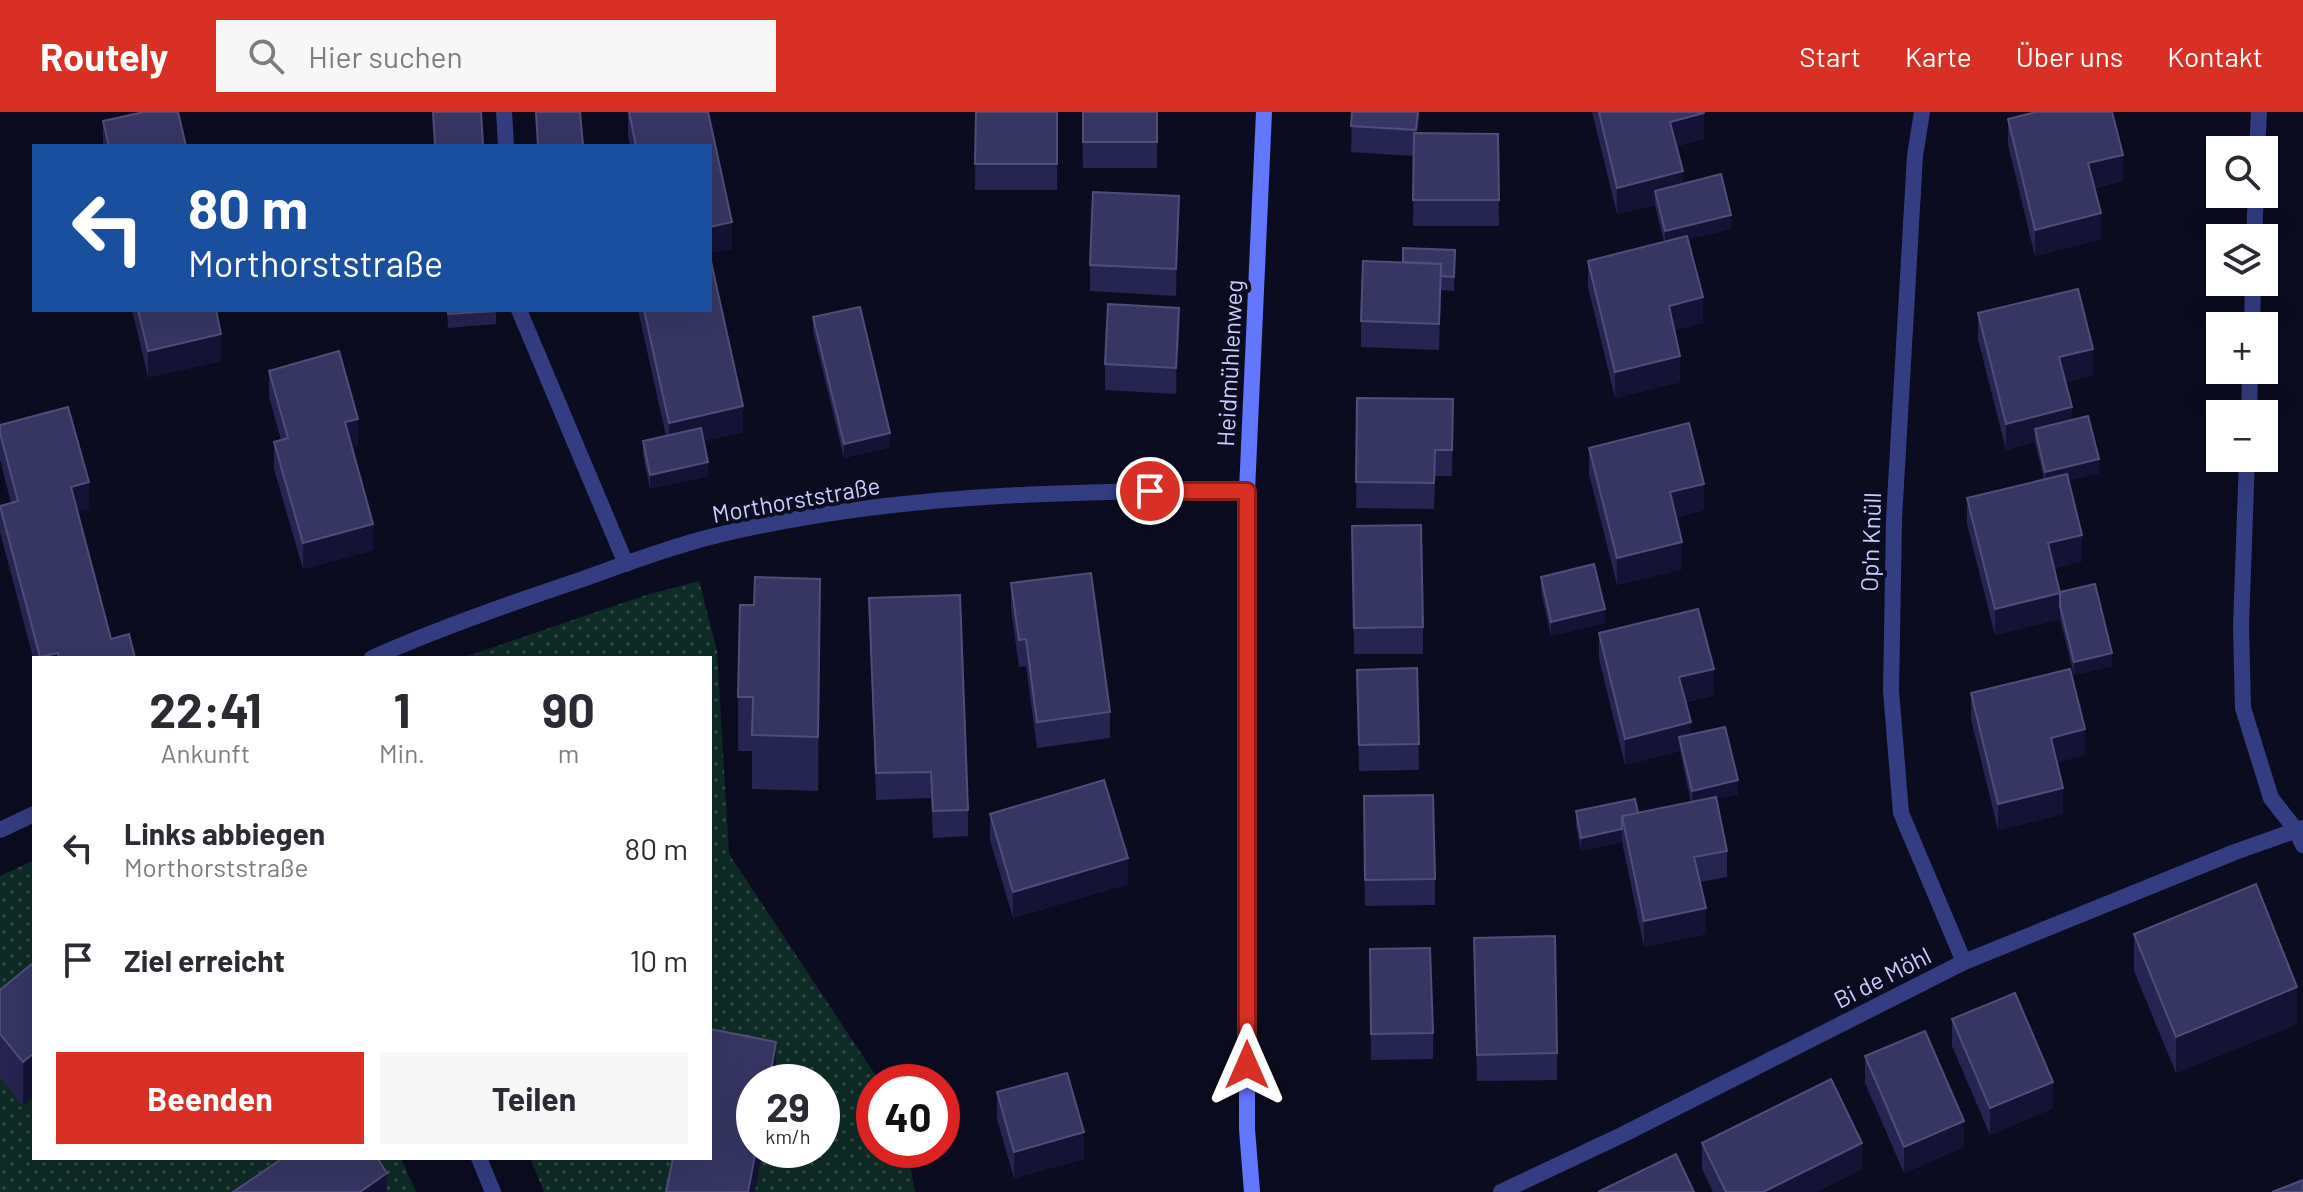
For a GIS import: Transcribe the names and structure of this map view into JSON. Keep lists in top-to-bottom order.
{
  "streets": {
    "street": [
      "Heidmühlenweg",
      "Morthorststraße",
      "Op'n Knüll",
      "Bi de Möhl"
    ]
  },
  "crossings": [
    ["Heidmühlenweg", "Morthorststraße"],
    ["Op'n Knüll", "Bi de Möhl"]
  ],
  "page": {
    "header": "Routely",
    "search": "Hier suchen",
    "nav": [
      "Start",
      "Karte",
      "Über uns",
      "Kontakt"
    ],
    "map_buttons": ["+", "−"],
    "turn": ["80 m", "Morthorststraße"],
    "eta": [
      "22:41",
      "Ankunft",
      "1",
      "Min.",
      "90",
      "m"
    ],
    "list": [
      {
        "name": "Links abbiegen",
        "note": "Morthorststraße",
        "value": "80 m"
      },
      {
        "name": "Ziel erreicht",
        "value": "10 m"
      }
    ],
    "buttons": ["Beenden", "Teilen"],
    "speed": "29 km/h",
    "limit": "40"
  }
}
